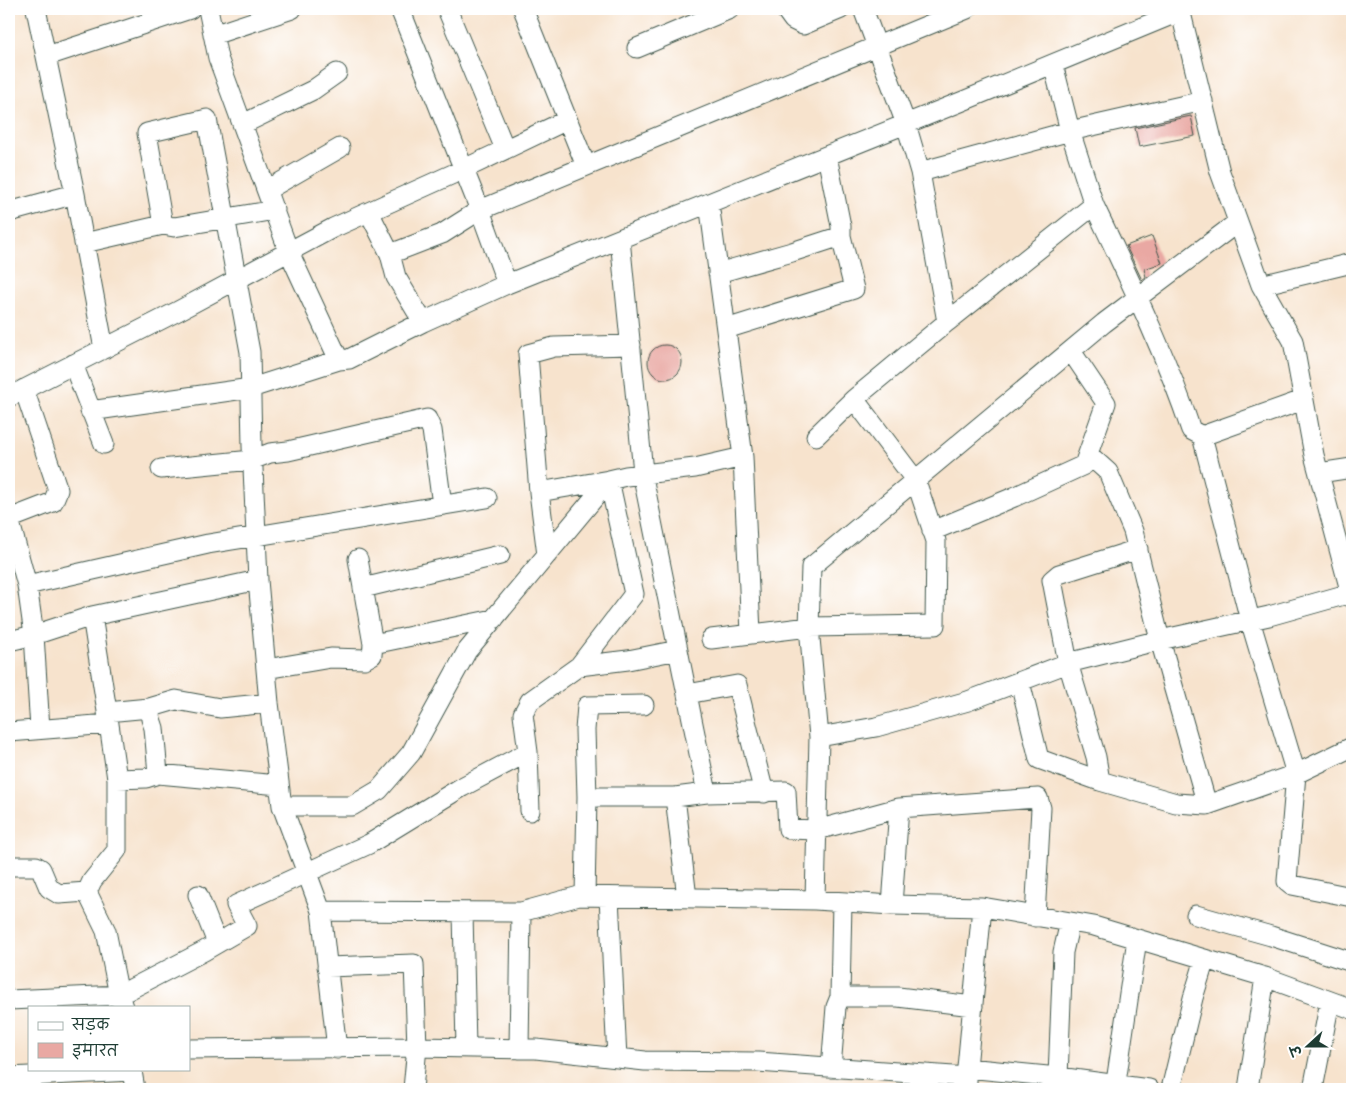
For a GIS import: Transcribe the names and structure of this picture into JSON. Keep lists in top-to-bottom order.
{
  "legend": ["सड़क", "इमारत"],
  "north": "left"
}
